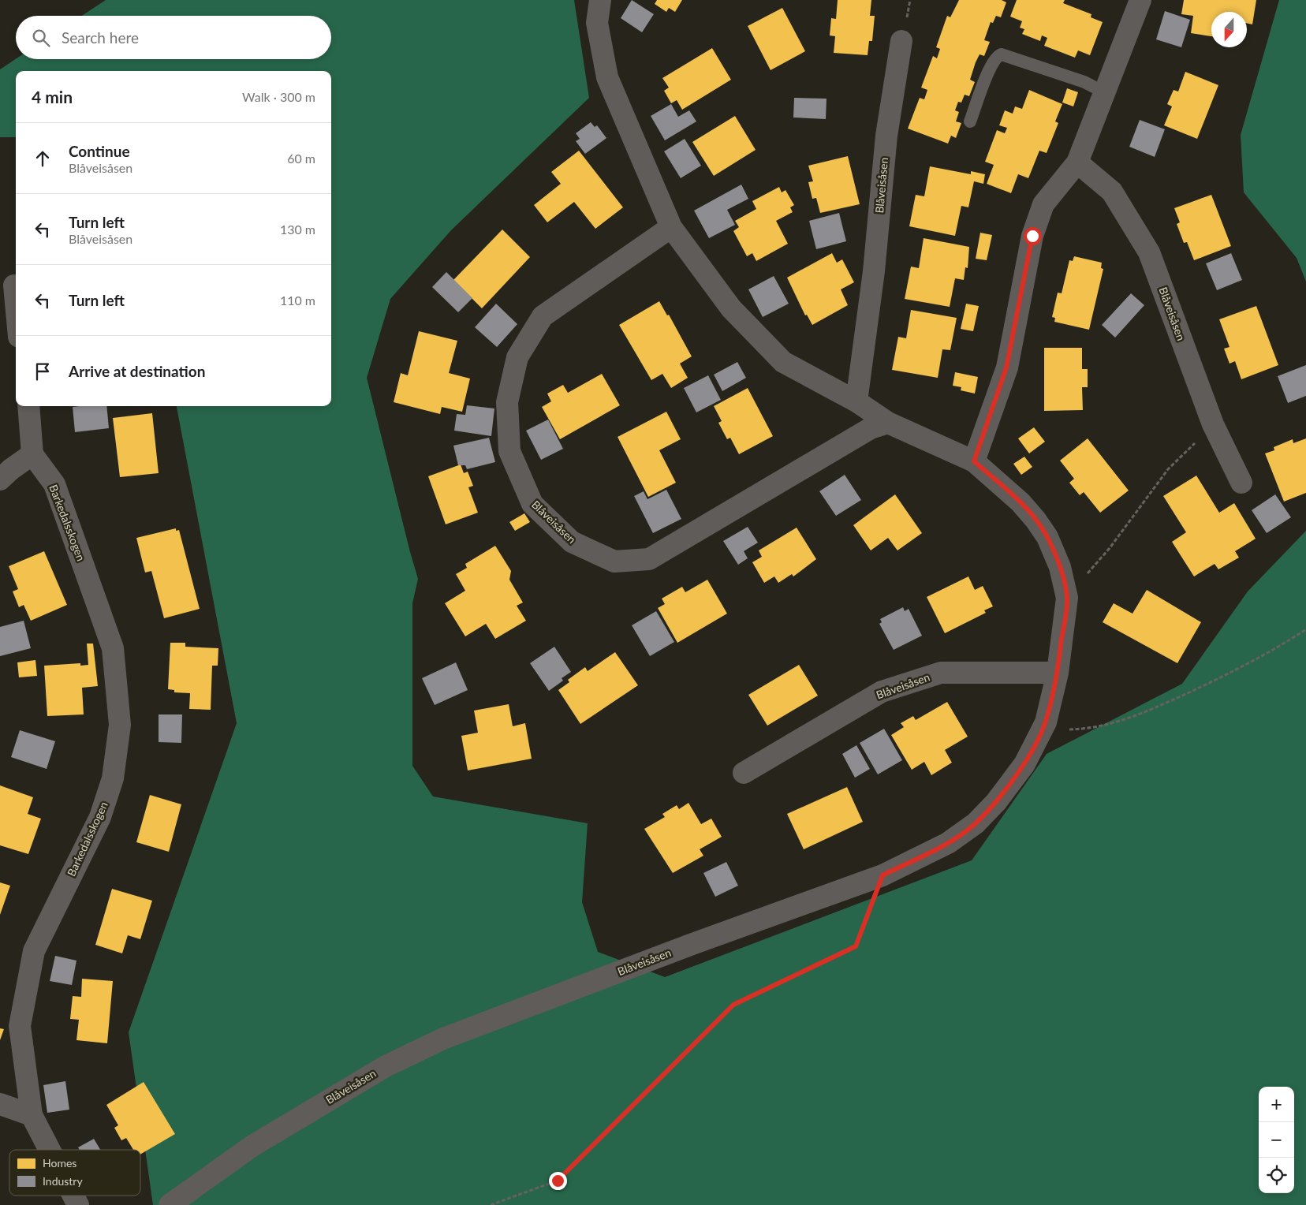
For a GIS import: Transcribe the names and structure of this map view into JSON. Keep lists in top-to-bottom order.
{
  "streets": {
    "street": ["Blåveisåsen", "Barkedalsskogen"]
  },
  "legend": ["Homes", "Industry"],
  "north": "bottom",
  "page": {
    "search": "Search here",
    "heading": ["4 min", "Walk · 300 m"],
    "list": [
      ["Continue", "Blåveisåsen", "60 m"],
      ["Turn left", "Blåveisåsen", "130 m"],
      ["Turn left", "110 m"],
      "Arrive at destination"
    ],
    "map_buttons": ["+", "−"]
  }
}
